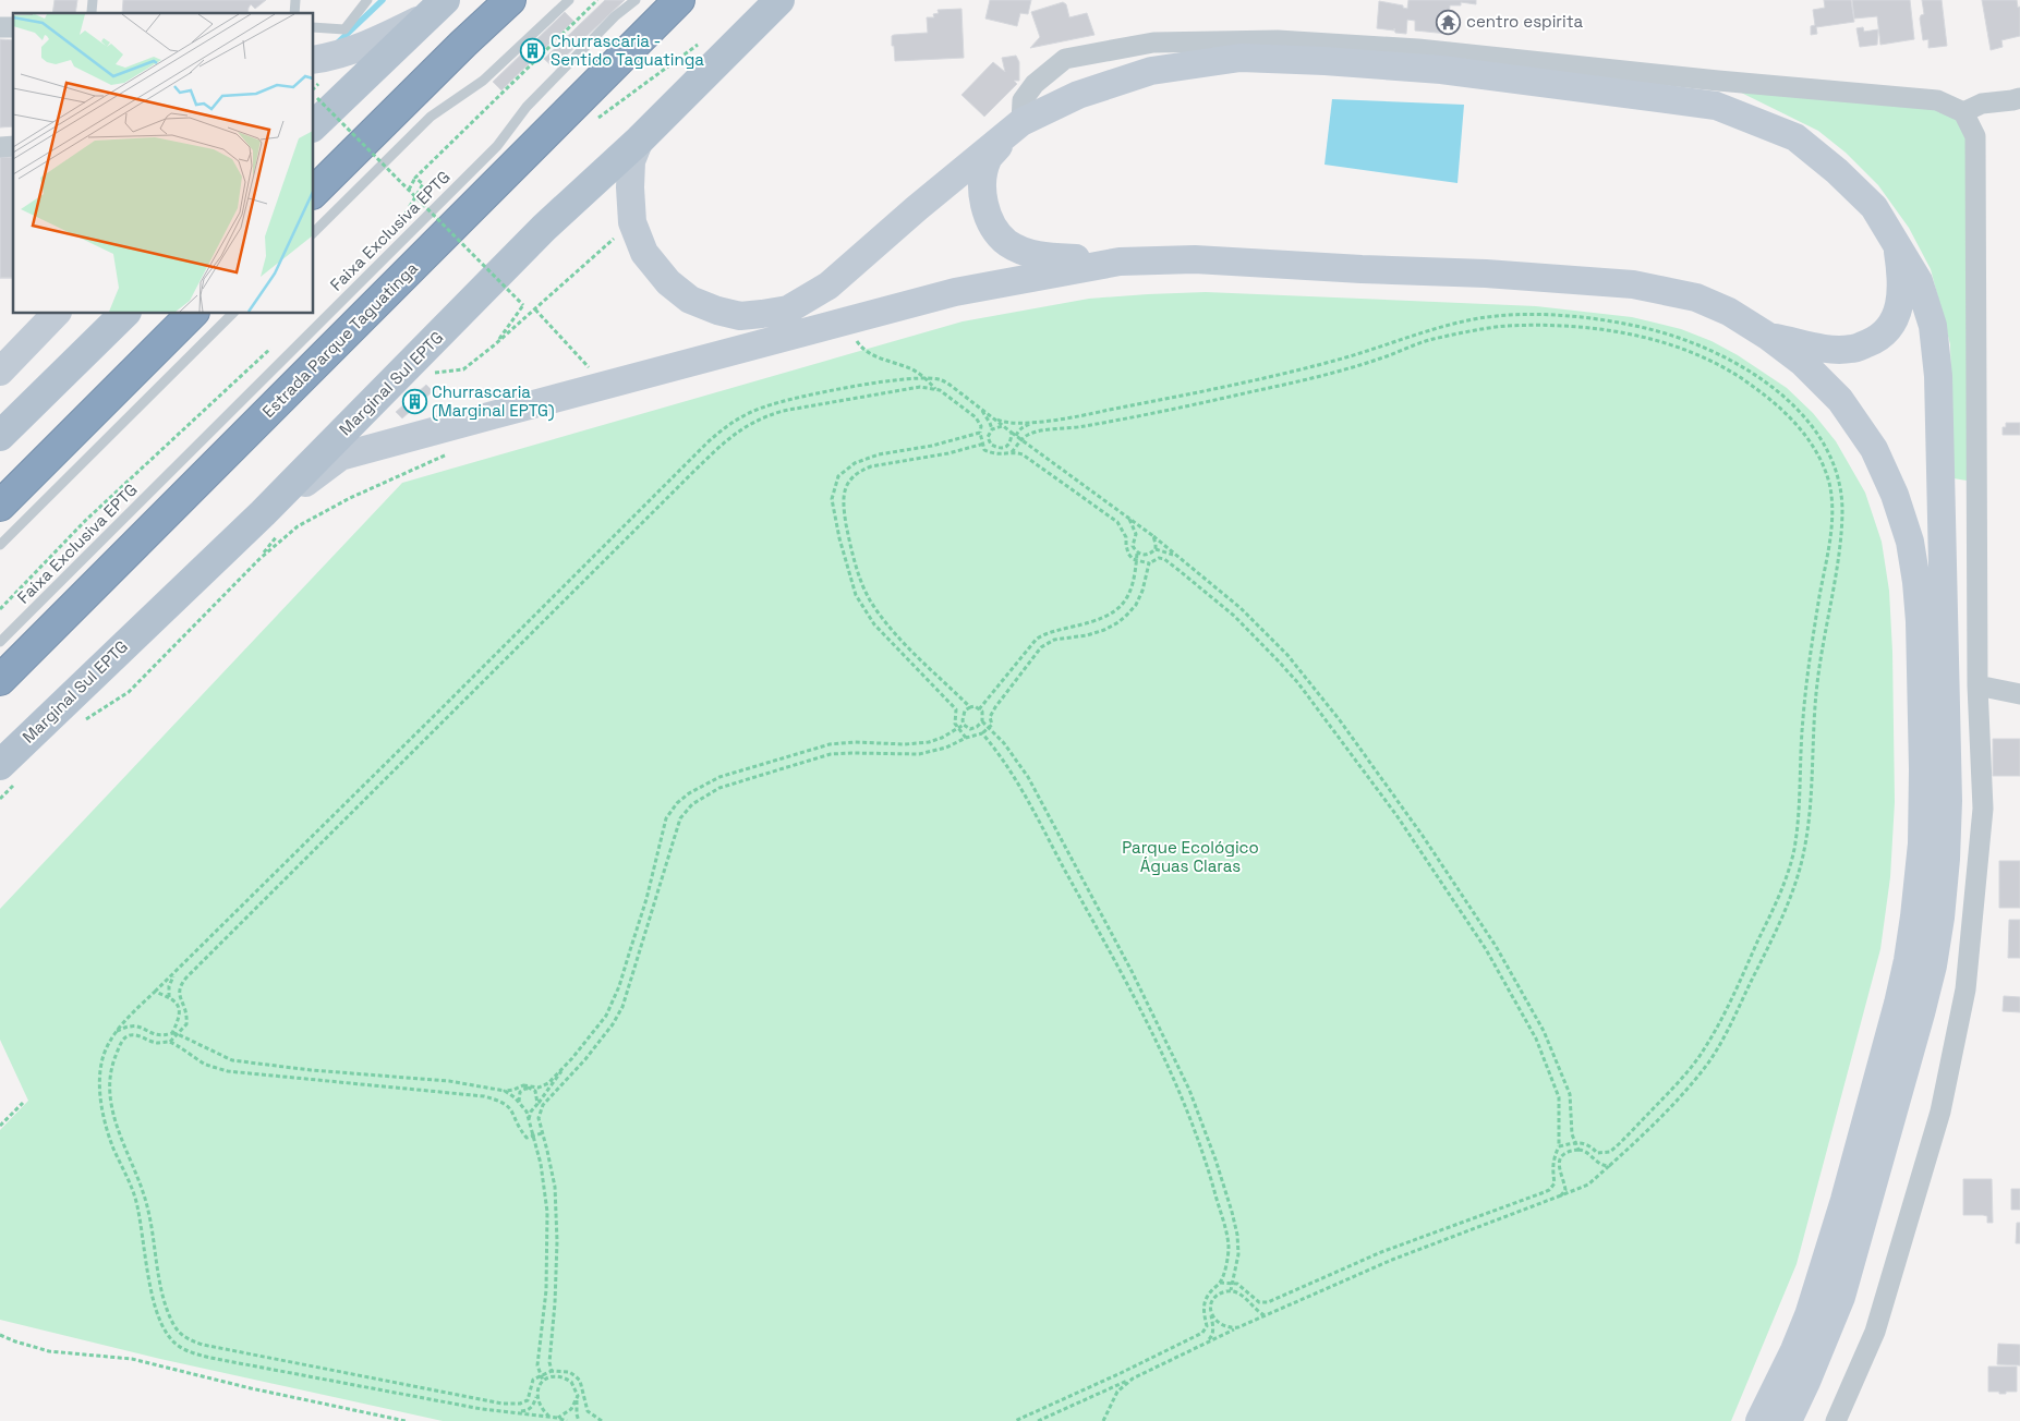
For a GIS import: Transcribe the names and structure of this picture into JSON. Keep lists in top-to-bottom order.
{
  "streets": {
    "highway": ["Estrada Parque Taguatinga"],
    "main road": ["Marginal Sul EPTG"],
    "lane": ["Faixa Exclusiva EPTG"]
  },
  "parks": ["Parque Ecológico Águas Claras"],
  "places": {
    "temple": ["centro espirita"],
    "building": ["Churrascaria - Sentido Taguatinga", "Churrascaria (Marginal EPTG)"]
  }
}
